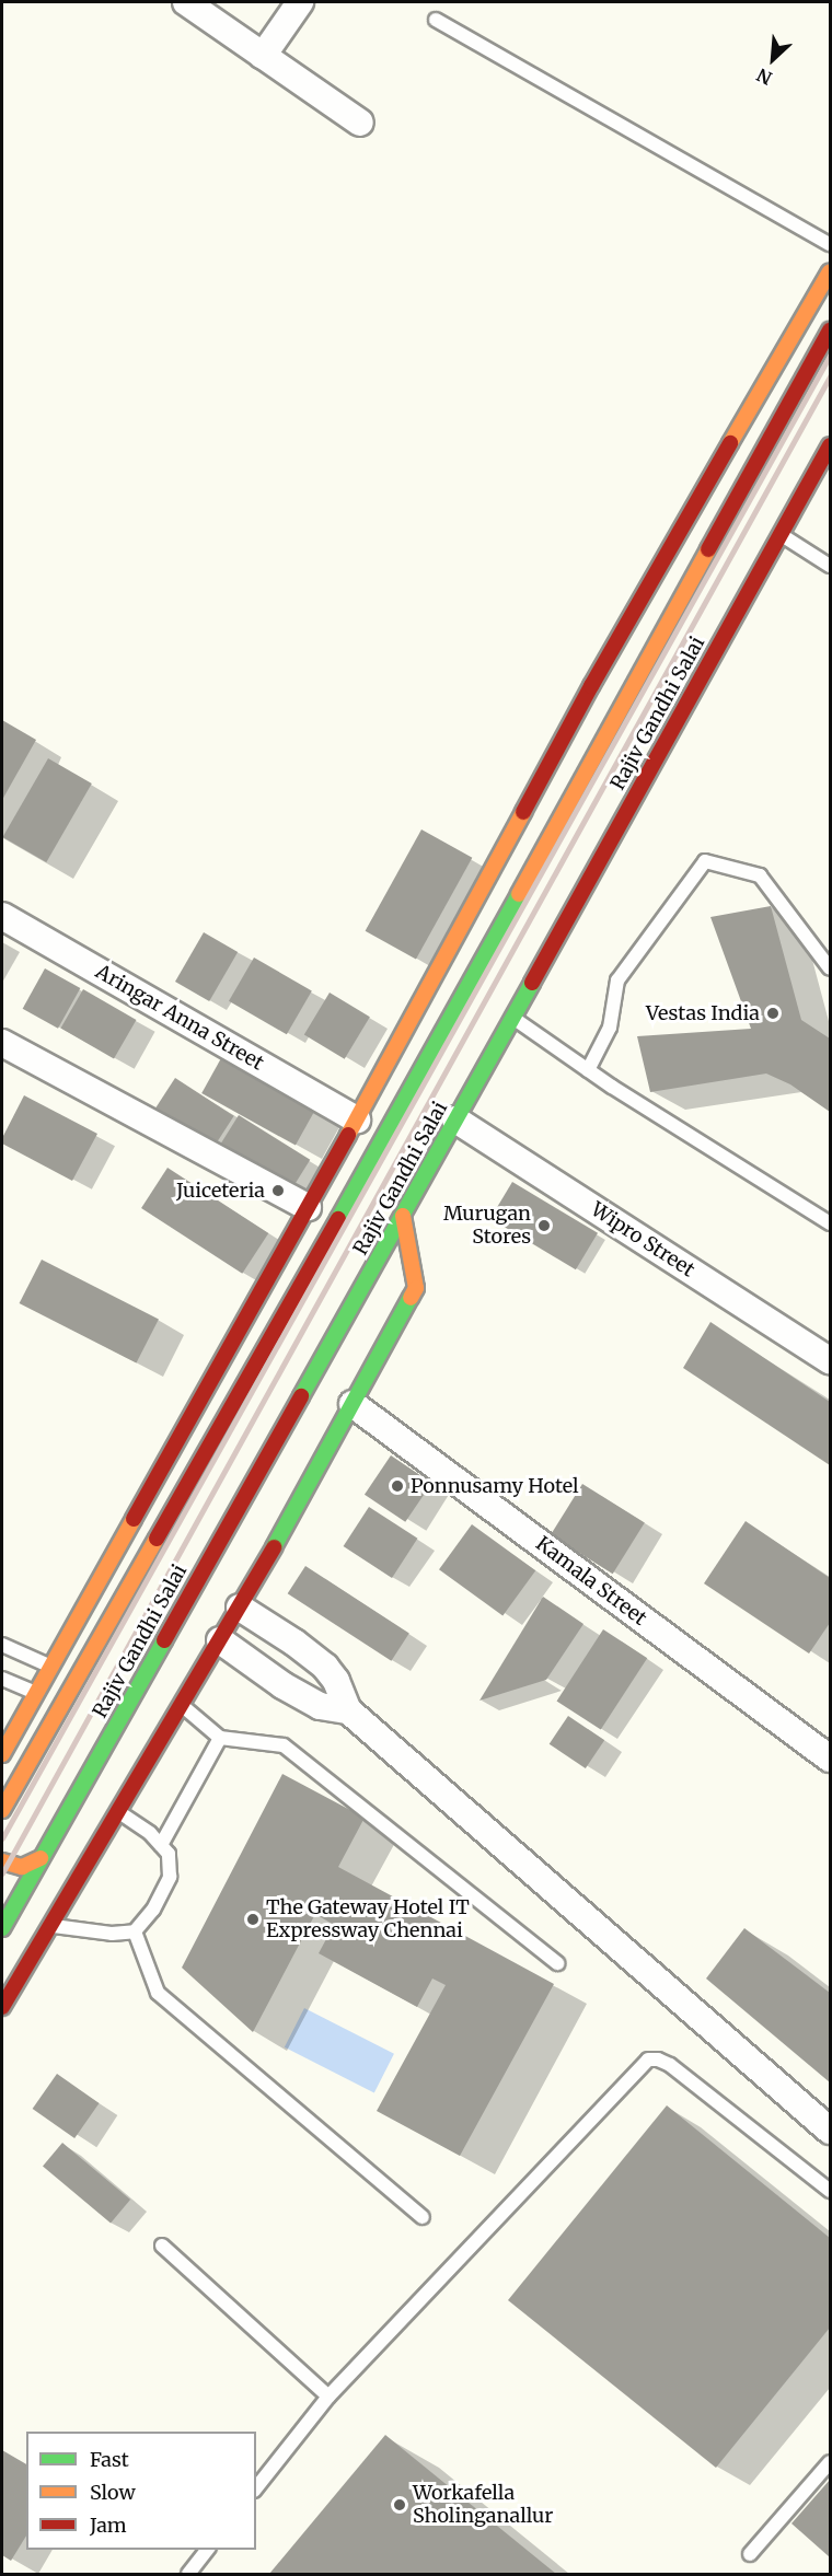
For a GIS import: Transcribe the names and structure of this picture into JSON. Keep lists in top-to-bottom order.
{
  "streets": {
    "main road": ["Rajiv Gandhi Salai"],
    "street": ["Aringar Anna Street", "Wipro Street", "Kamala Street"]
  },
  "crossings": [
    ["Rajiv Gandhi Salai", "Wipro Street"]
  ],
  "places": [
    "Vestas India",
    "Juiceteria",
    "Murugan Stores",
    "Ponnusamy Hotel",
    "The Gateway Hotel IT Expressway Chennai",
    "Workafella Sholinganallur"
  ],
  "legend": ["Fast", "Slow", "Jam"],
  "north": "bottom left"
}
